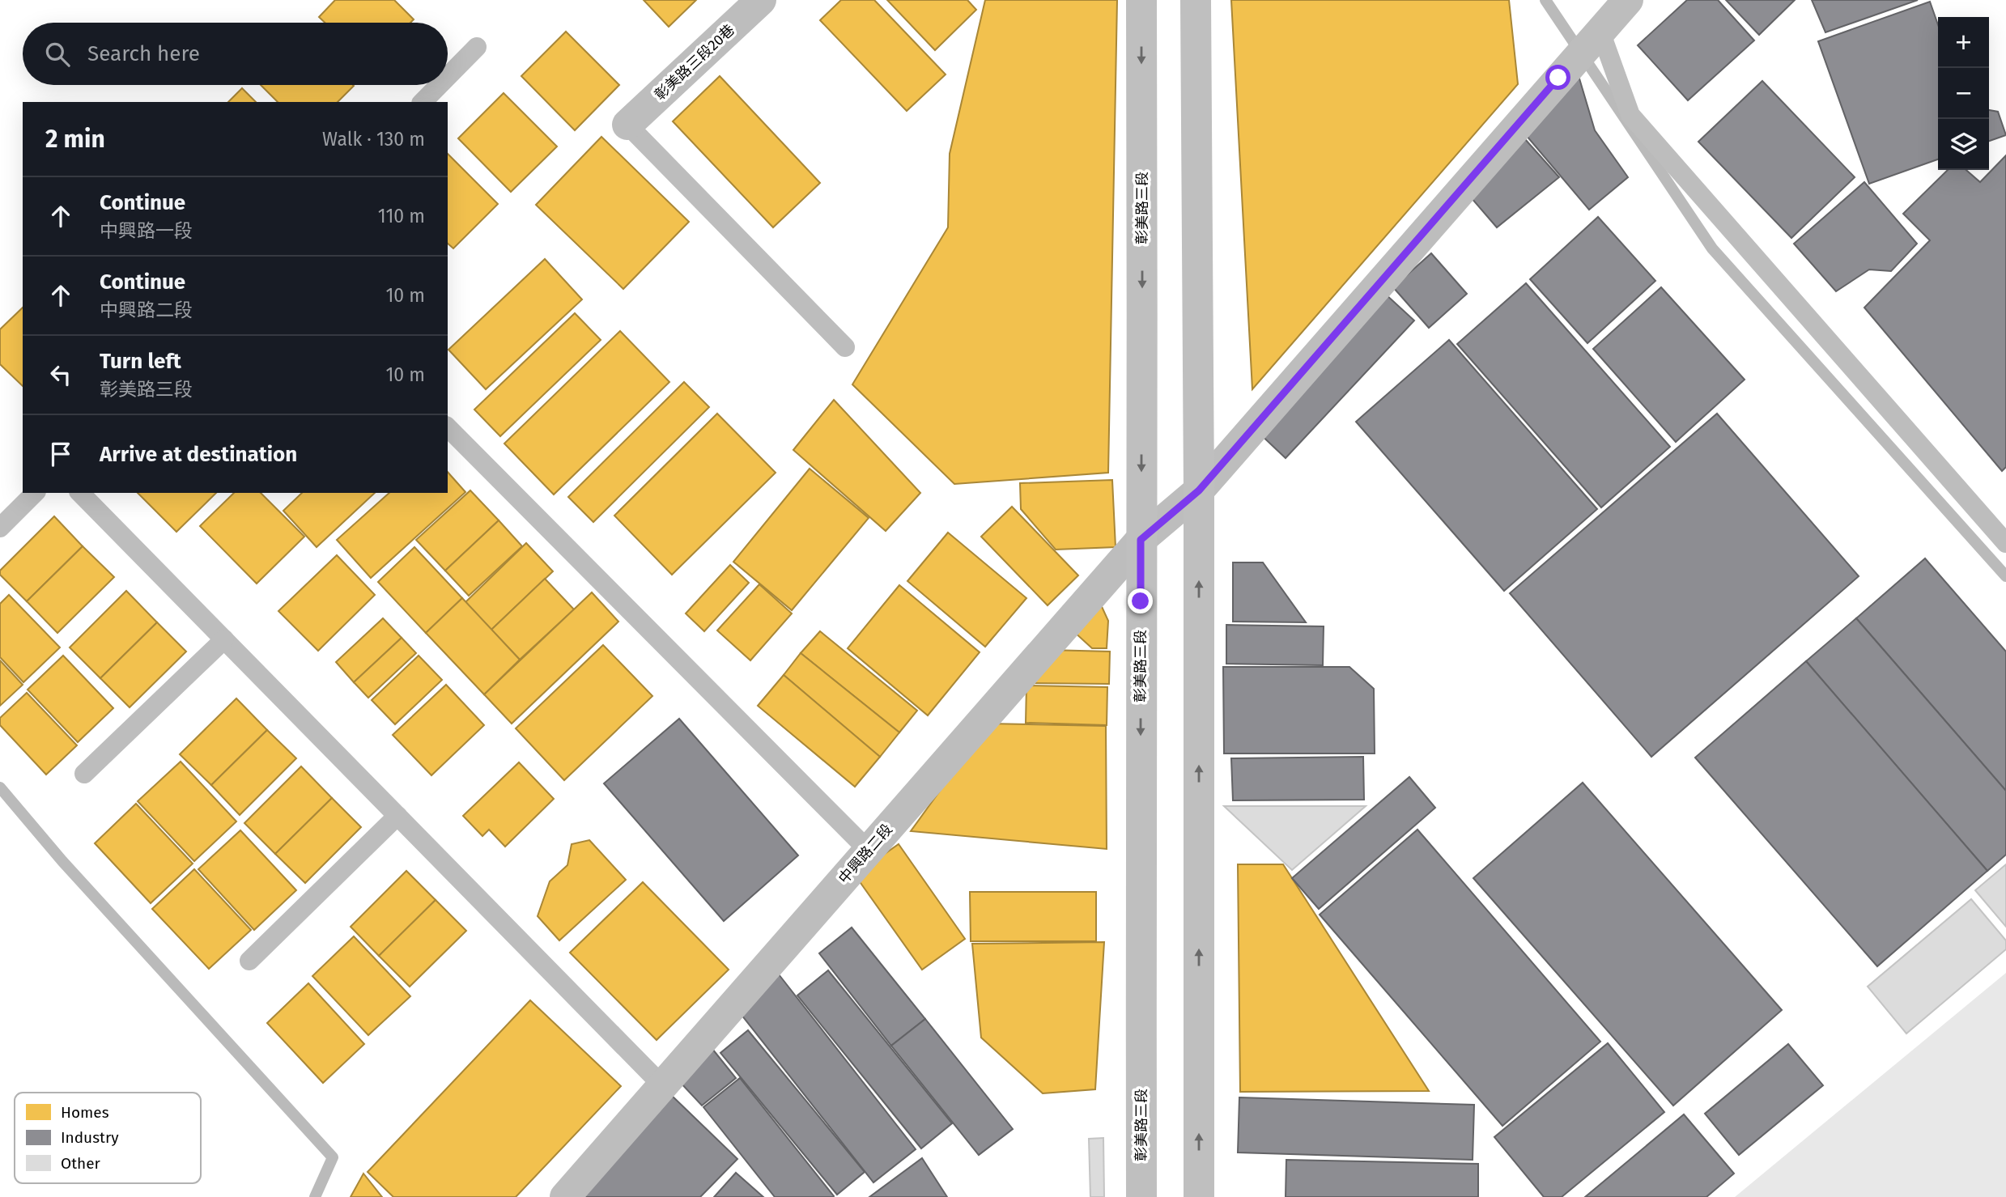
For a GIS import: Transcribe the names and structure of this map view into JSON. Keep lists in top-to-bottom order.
{
  "streets": {
    "main road": ["彰美路三段"],
    "street": ["彰美路三段20巷", "中興路二段"]
  },
  "crossings": [
    ["彰美路三段", "中興路二段"]
  ],
  "legend": ["Homes", "Industry", "Other"],
  "page": {
    "map_buttons": ["+", "−"],
    "search": "Search here",
    "heading": ["2 min", "Walk · 130 m"],
    "list": [
      ["Continue", "中興路一段", "110 m"],
      ["Continue", "中興路二段", "10 m"],
      ["Turn left", "彰美路三段", "10 m"],
      "Arrive at destination"
    ]
  }
}
